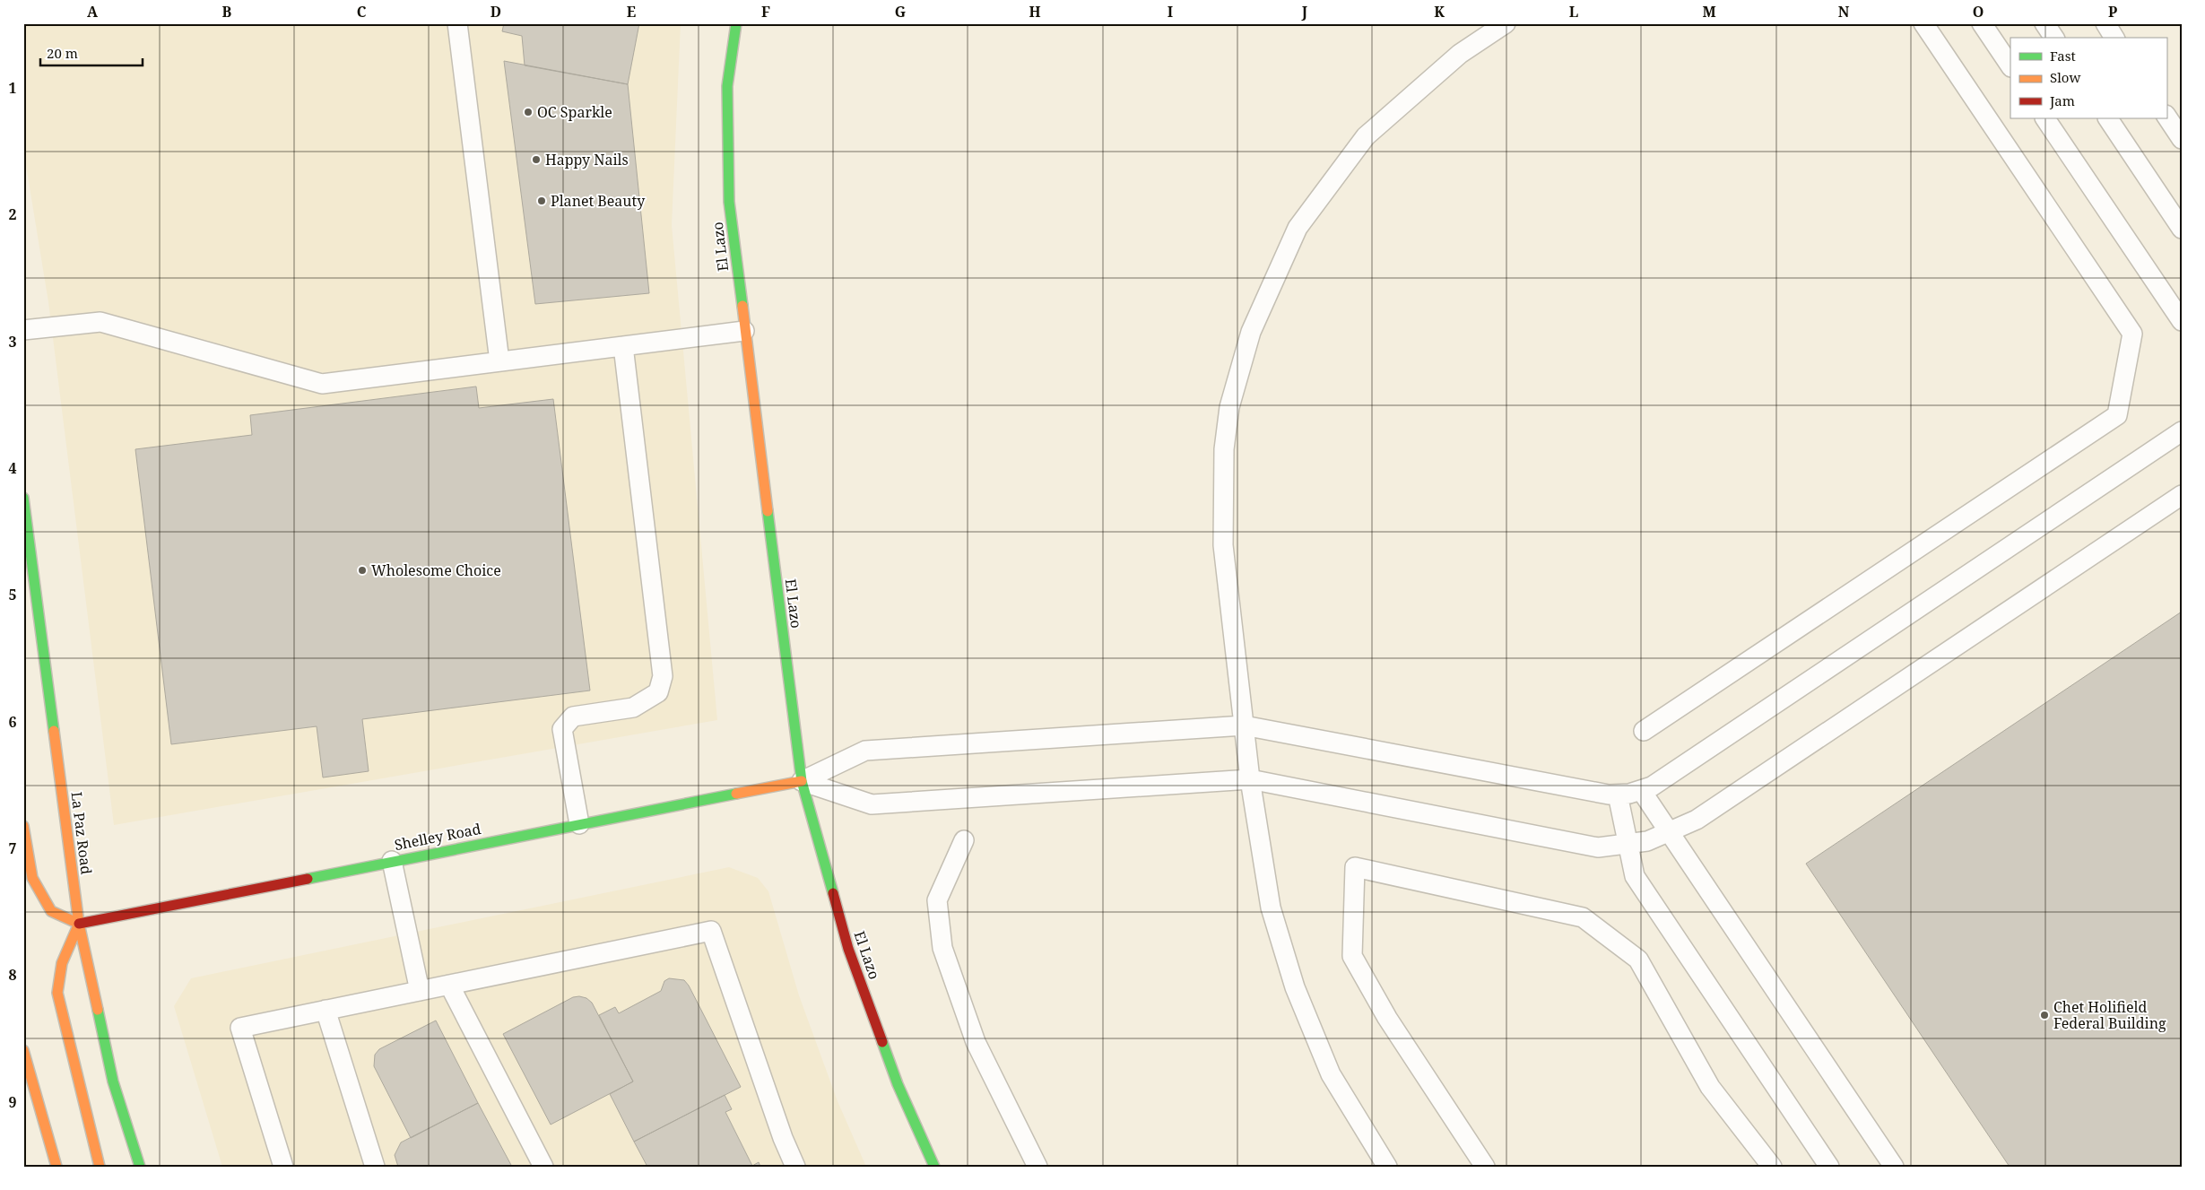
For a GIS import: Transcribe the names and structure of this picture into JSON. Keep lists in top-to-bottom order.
{
  "streets": {
    "street": ["El Lazo", "La Paz Road", "Shelley Road"]
  },
  "crossings": [
    ["El Lazo", "Shelley Road"],
    ["La Paz Road", "Shelley Road"]
  ],
  "places": [
    "OC Sparkle",
    "Happy Nails",
    "Planet Beauty",
    "Wholesome Choice",
    "Chet Holifield Federal Building"
  ],
  "legend": ["Fast", "Slow", "Jam"],
  "scale_bar": "20 m",
  "grid": {
    "columns": [
      "A",
      "B",
      "C",
      "D",
      "E",
      "F",
      "G",
      "H",
      "I",
      "J",
      "K",
      "L",
      "M",
      "N",
      "O",
      "P"
    ],
    "rows": [
      "1",
      "2",
      "3",
      "4",
      "5",
      "6",
      "7",
      "8",
      "9"
    ]
  }
}
